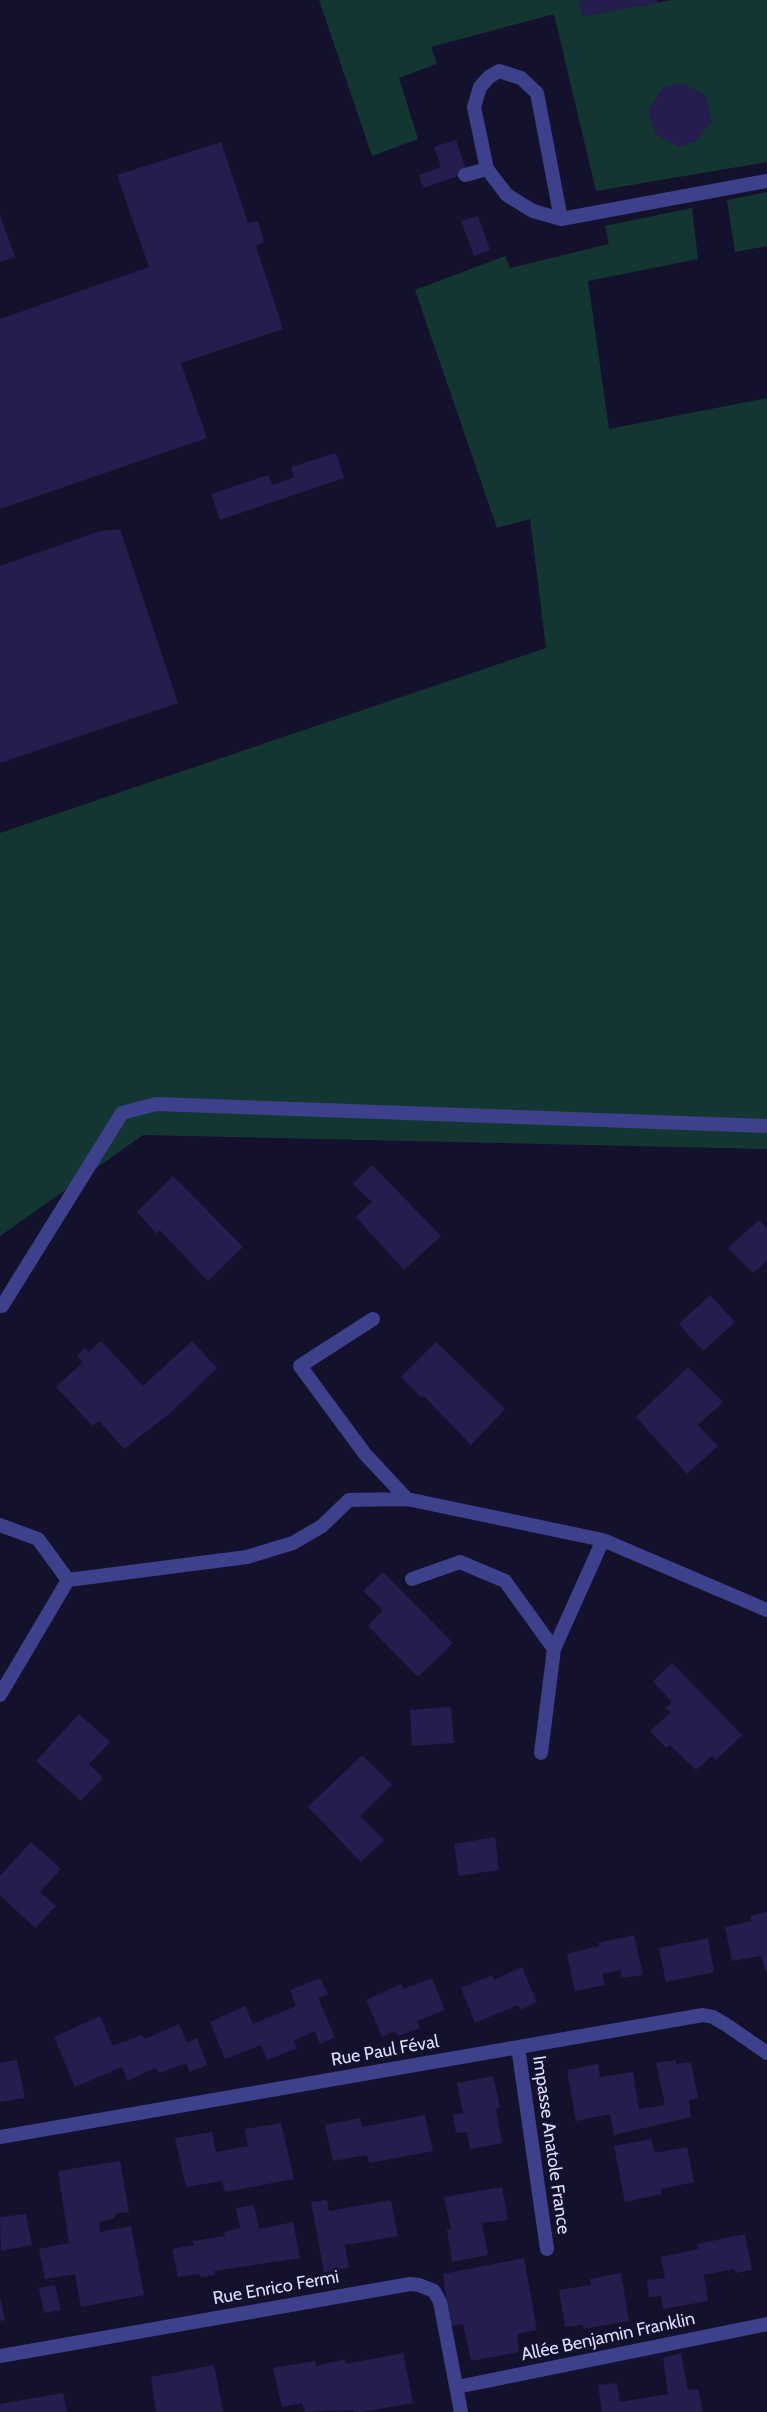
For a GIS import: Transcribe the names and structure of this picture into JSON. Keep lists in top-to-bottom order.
{
  "streets": {
    "street": [
      "Rue Paul Féval",
      "Impasse Anatole France",
      "Rue Enrico Fermi",
      "Allée Benjamin Franklin"
    ]
  },
  "crossings": [
    ["Rue Paul Féval", "Impasse Anatole France"],
    ["Rue Enrico Fermi", "Allée Benjamin Franklin"]
  ]
}
